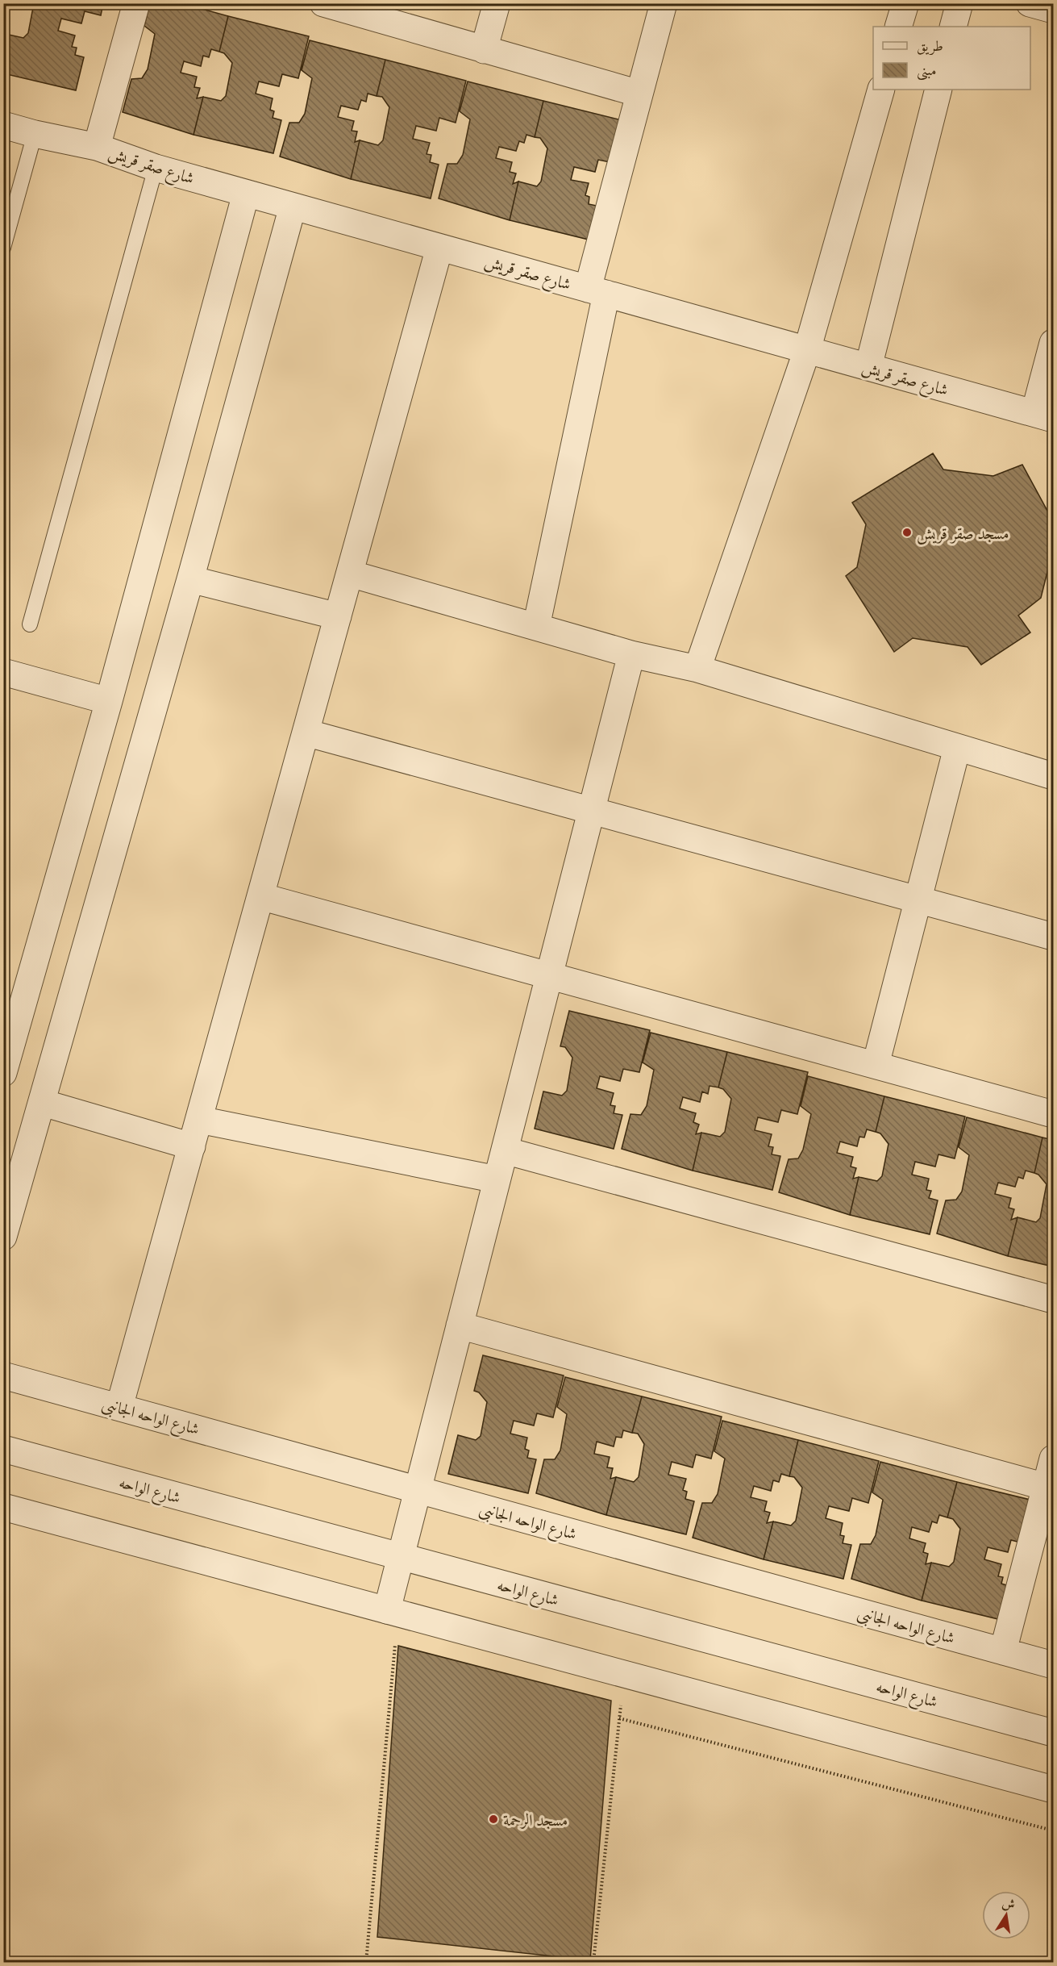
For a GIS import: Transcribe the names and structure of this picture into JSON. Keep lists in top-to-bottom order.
{
  "streets": {
    "street": ["شارع صقر قريش", "شارع الواحه الجانبى", "شارع الواحه"]
  },
  "places": ["مسجد صقر قريش", "مسجد الرحمة"],
  "legend": ["طريق", "مبنى"],
  "north": "top"
}
